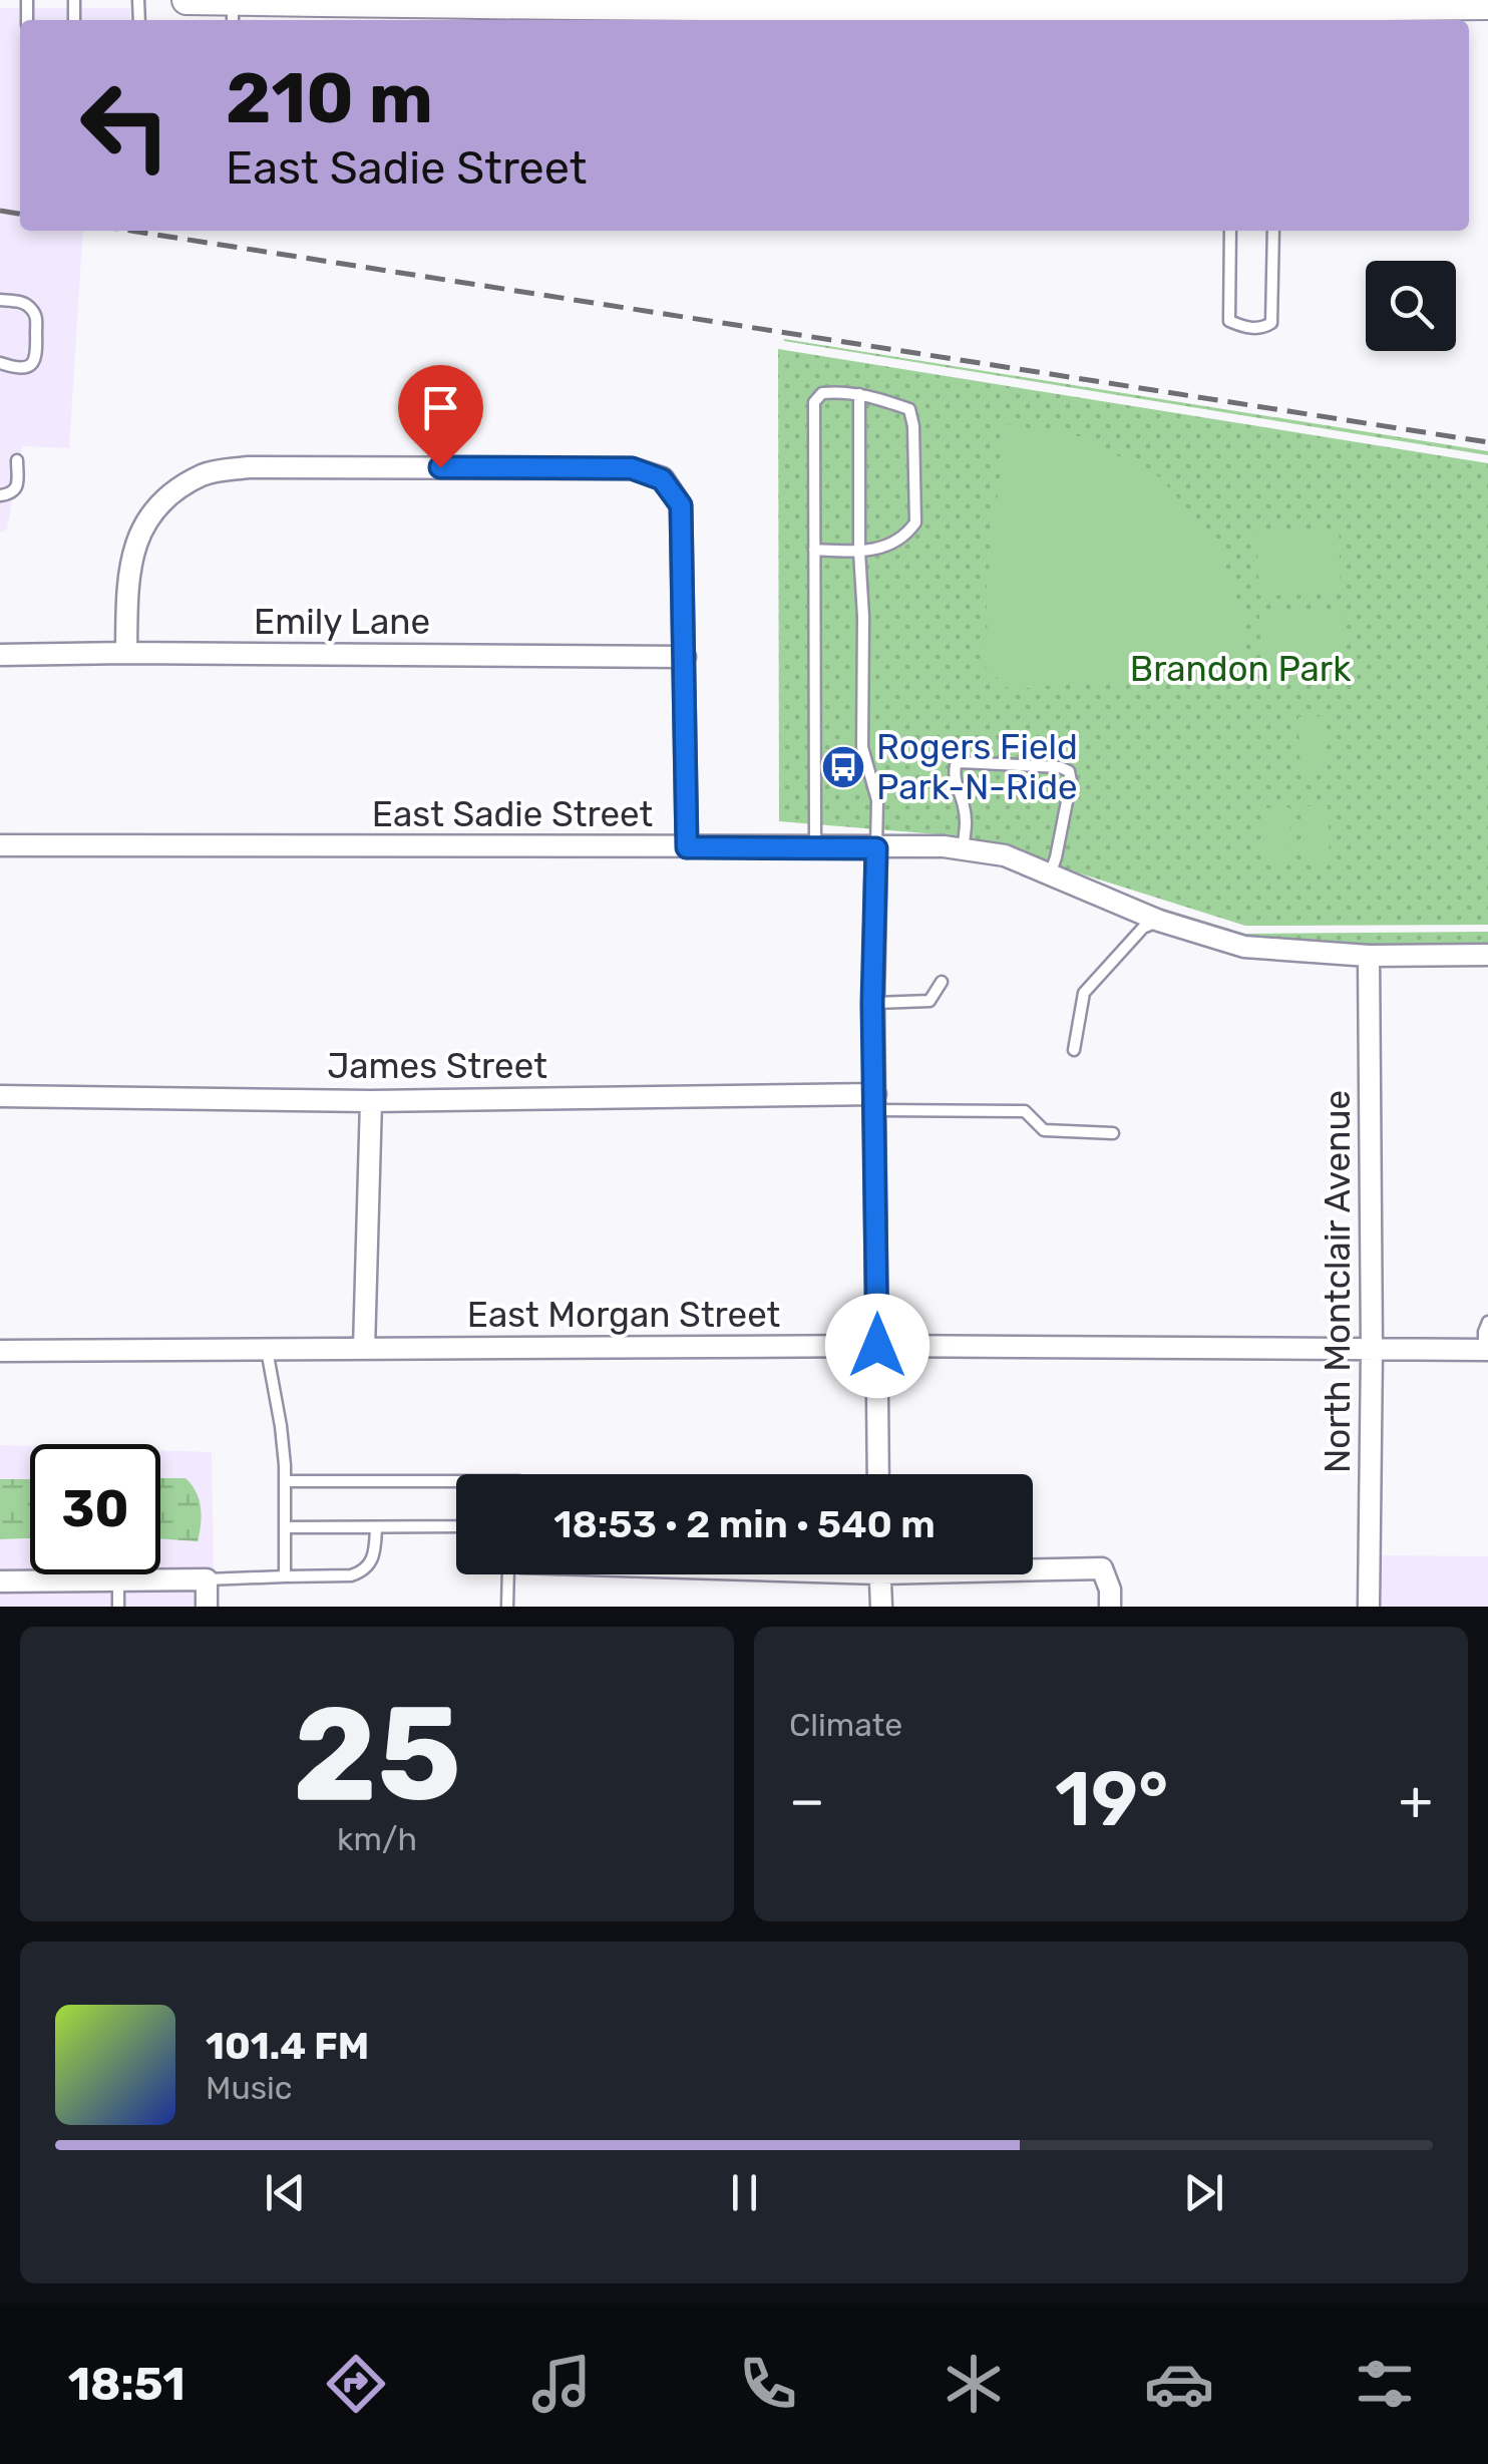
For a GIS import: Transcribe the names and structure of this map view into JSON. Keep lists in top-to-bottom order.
{
  "streets": {
    "street": [
      "Emily Lane",
      "East Sadie Street",
      "James Street",
      "North Montclair Avenue",
      "East Morgan Street"
    ]
  },
  "crossings": [
    ["East Sadie Street", "North Montclair Avenue"],
    ["North Montclair Avenue", "East Morgan Street"]
  ],
  "parks": ["Brandon Park"],
  "places": {
    "bus stop": ["Rogers Field Park-N-Ride"]
  },
  "page": {
    "turn": ["210 m", "East Sadie Street"],
    "limit": "30",
    "trip": "18:53 · 2 min · 540 m",
    "tile": [
      ["25", "km/h"],
      "Climate"
    ],
    "heat": ["−", "19°", "+"],
    "song": ["101.4 FM", "Music"],
    "tabs": "18:51"
  }
}
